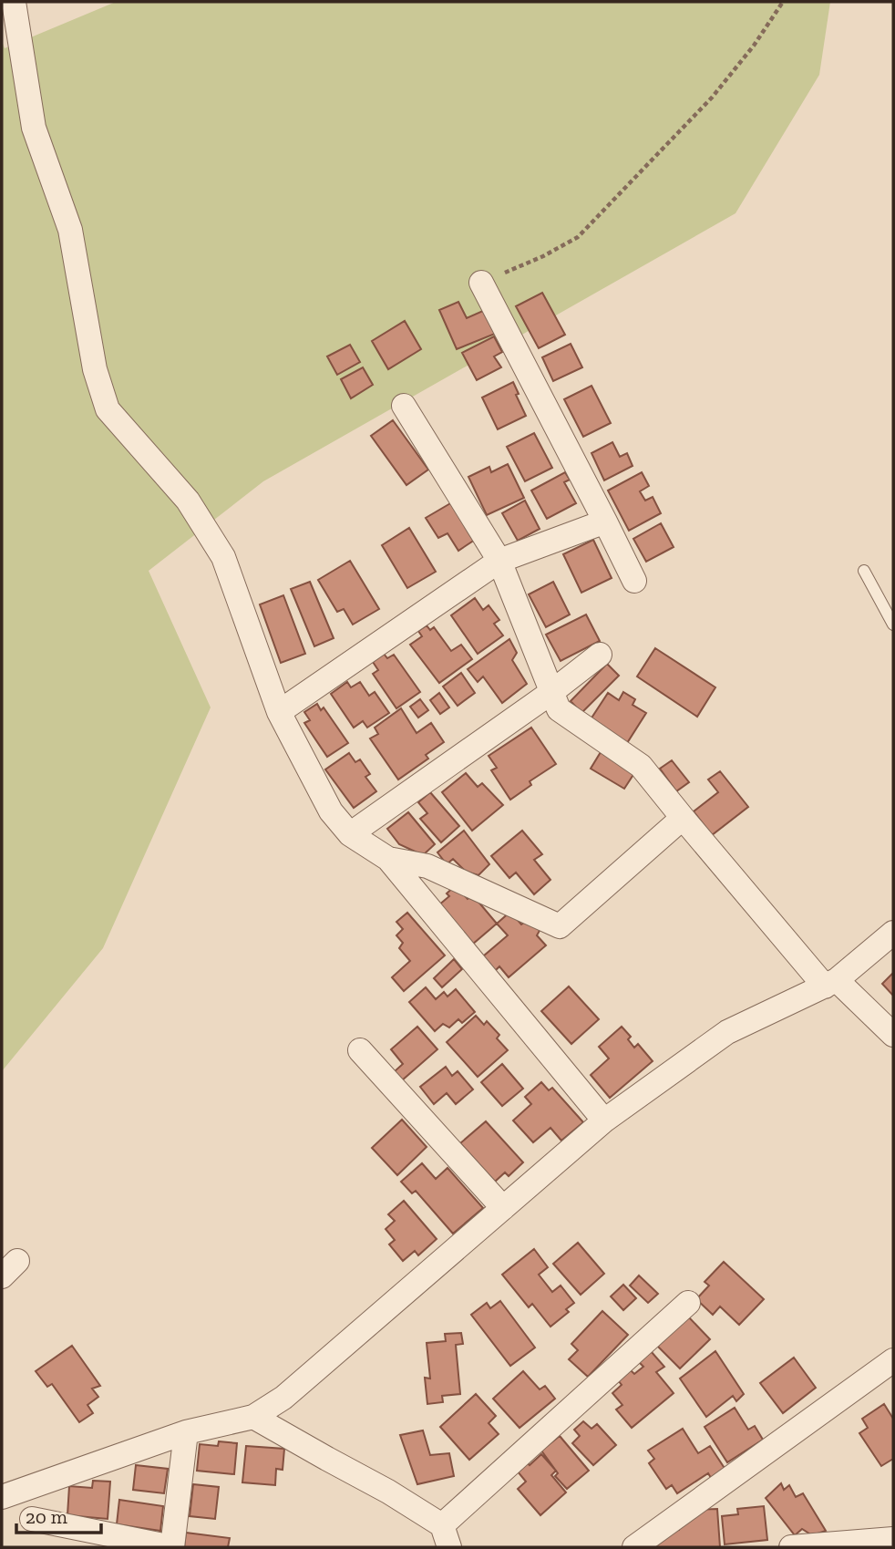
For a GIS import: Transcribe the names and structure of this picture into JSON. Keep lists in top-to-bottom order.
{
  "scale_bar": "20 m"
}
